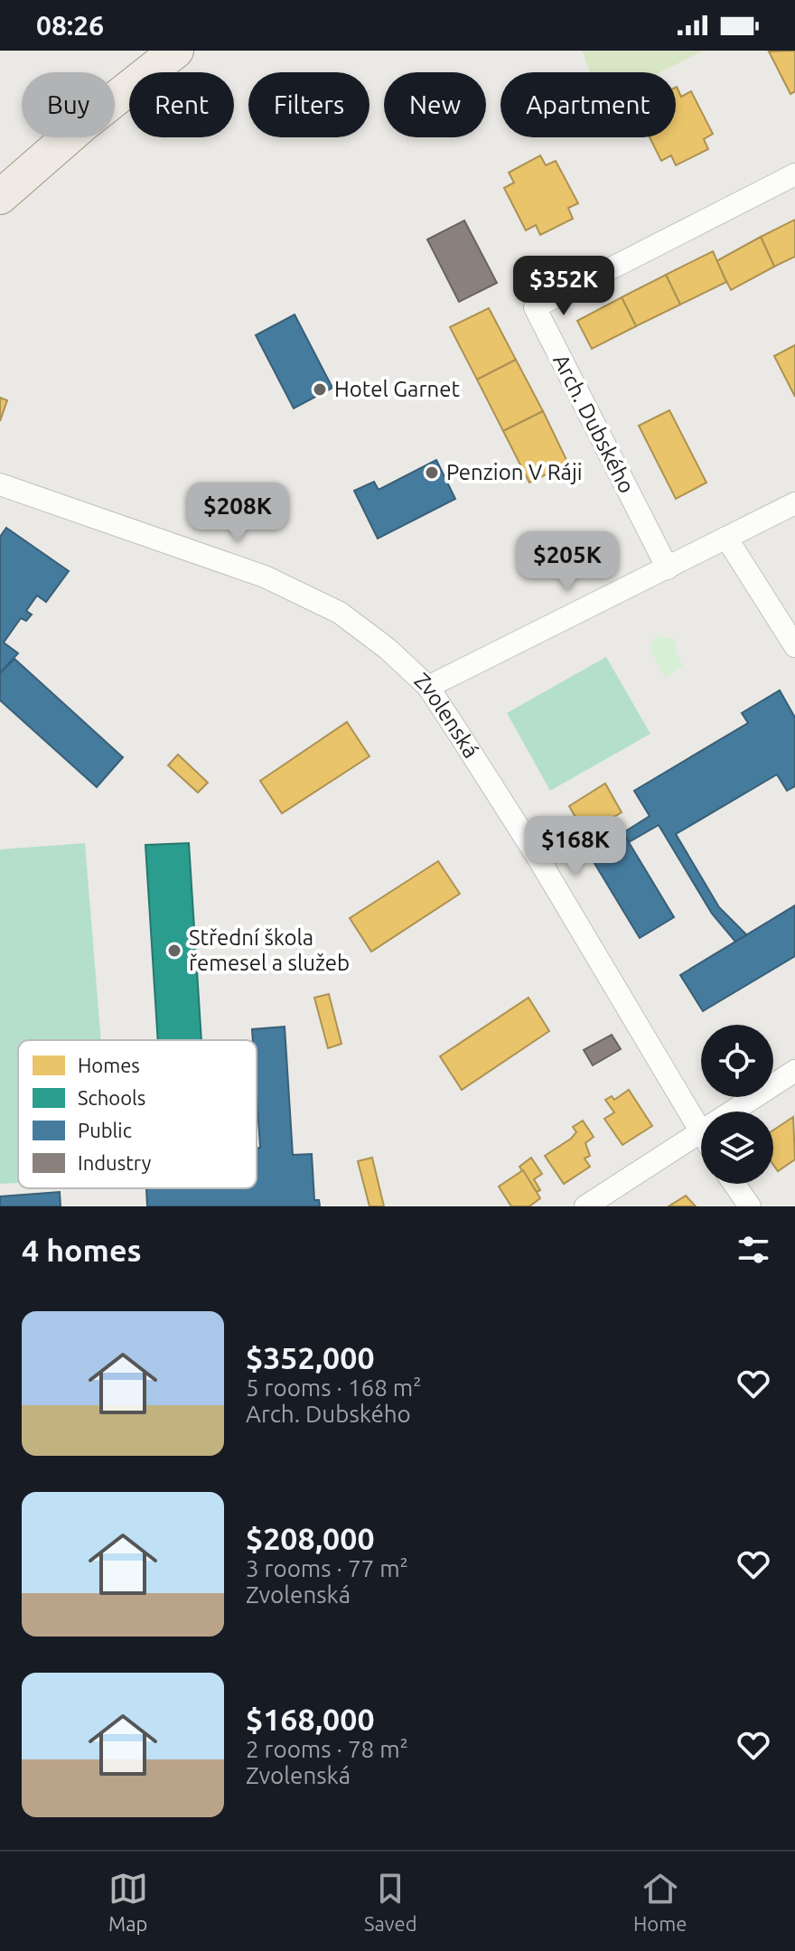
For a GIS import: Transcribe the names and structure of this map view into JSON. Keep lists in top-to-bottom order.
{
  "streets": {
    "street": ["Arch. Dubského", "Zvolenská"]
  },
  "places": ["Hotel Garnet", "Penzion V Ráji", "Střední škola řemesel a služeb"],
  "legend": [
    "Homes",
    "Schools",
    "Public",
    "Industry"
  ],
  "page": {
    "status": "08:26",
    "chip": [
      "Buy",
      "Rent",
      "Filters",
      "New",
      "Apartment"
    ],
    "price": [
      "$352K",
      "$208K",
      "$205K",
      "$168K"
    ],
    "heading": "4 homes",
    "list": [
      {
        "name": "$352,000",
        "note": "5 rooms · 168 m² · Arch. Dubského"
      },
      {
        "name": "$208,000",
        "note": "3 rooms · 77 m² · Zvolenská"
      },
      {
        "name": "$168,000",
        "note": "2 rooms · 78 m² · Zvolenská"
      }
    ],
    "tabs": ["Map", "Saved", "Home"]
  }
}
